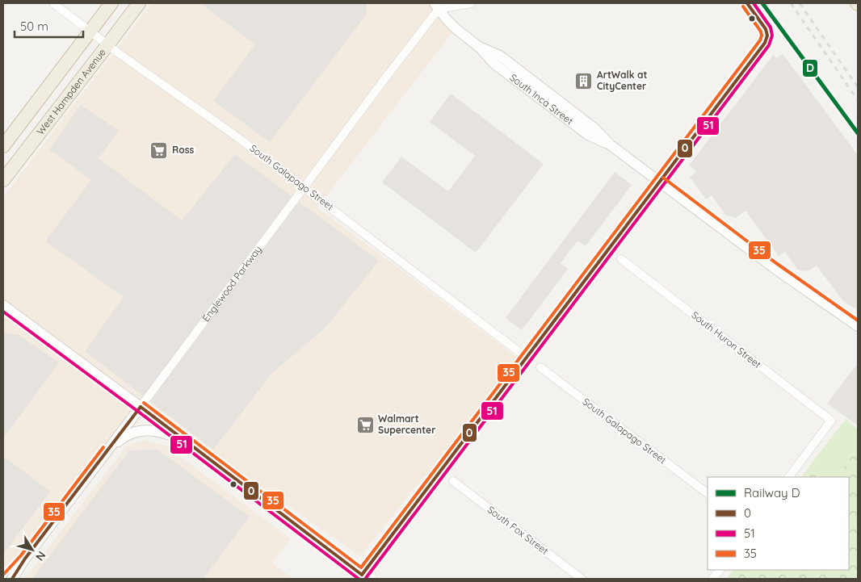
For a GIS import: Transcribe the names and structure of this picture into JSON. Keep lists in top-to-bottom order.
{
  "streets": {
    "highway": ["West Hampden Avenue"],
    "street": [
      "South Inca Street",
      "South Galapago Street",
      "Englewood Parkway",
      "South Huron Street",
      "South Fox Street"
    ]
  },
  "crossings": [
    ["West Hampden Avenue", "South Galapago Street"],
    ["South Inca Street", "Englewood Parkway"],
    ["South Galapago Street", "Englewood Parkway"]
  ],
  "places": {
    "building": ["ArtWalk at CityCenter"],
    "supermarket": ["Ross", "Walmart Supercenter"]
  },
  "lines": [
    "rail line D",
    "transit line 0",
    "transit line 51",
    "transit line 35"
  ],
  "legend": [
    "Railway D",
    "0",
    "51",
    "35"
  ],
  "scale_bar": "50 m",
  "north": "bottom right"
}
